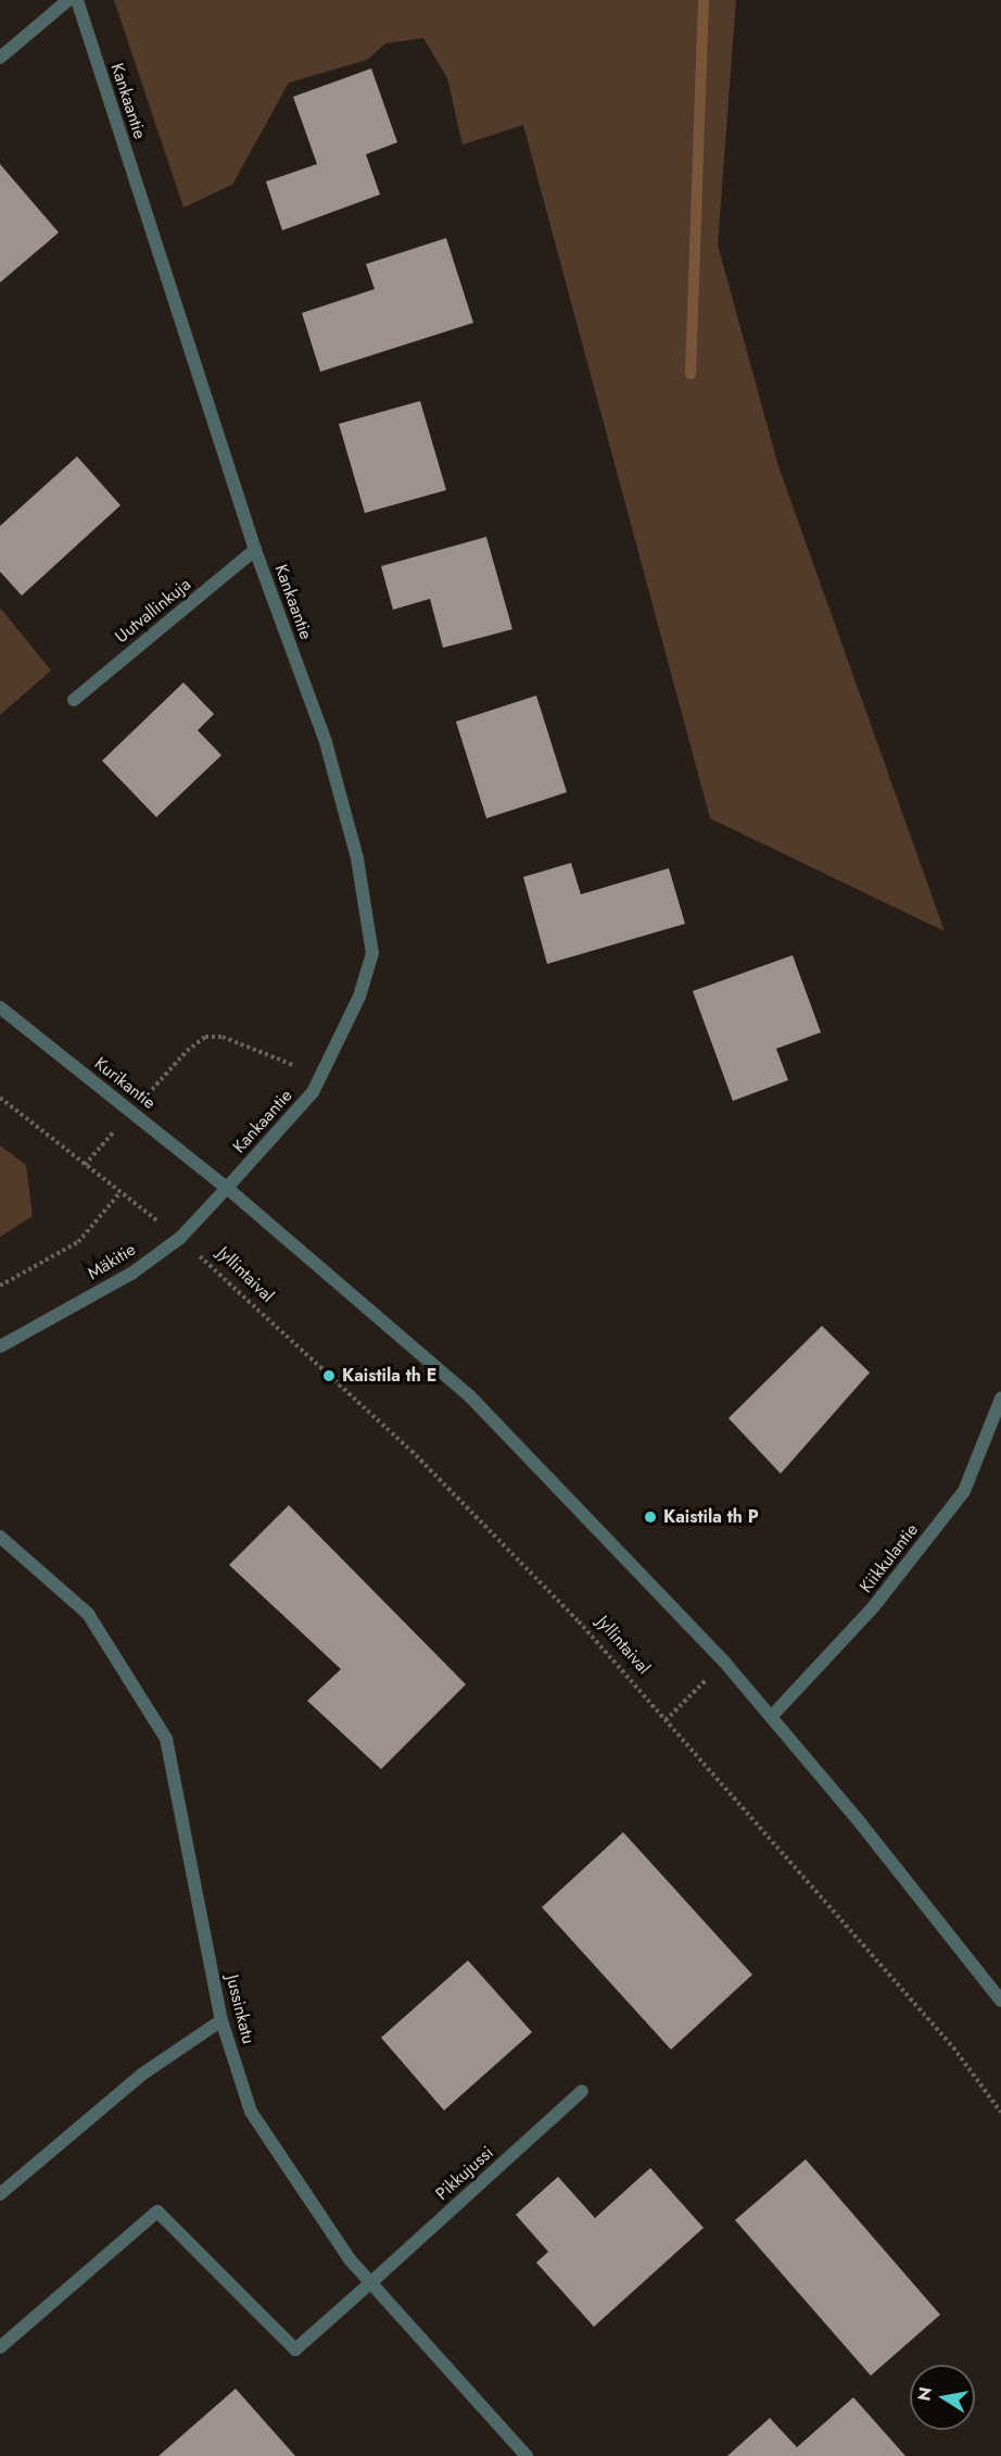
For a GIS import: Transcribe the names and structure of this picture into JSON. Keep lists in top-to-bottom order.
{
  "streets": {
    "street": [
      "Kankaantie",
      "Uutvallinkuja",
      "Kurikantie",
      "Mäkitie",
      "Kiikkulantie",
      "Jussinkatu",
      "Pikkujussi"
    ],
    "path": ["Jyllintaival"]
  },
  "crossings": [
    ["Kankaantie", "Uutvallinkuja"],
    ["Kankaantie", "Kurikantie"],
    ["Kankaantie", "Mäkitie"],
    ["Kurikantie", "Mäkitie"],
    ["Mäkitie", "Jyllintaival"],
    ["Jussinkatu", "Pikkujussi"]
  ],
  "places": ["Kaistila th E", "Kaistila th P"],
  "north": "left"
}
